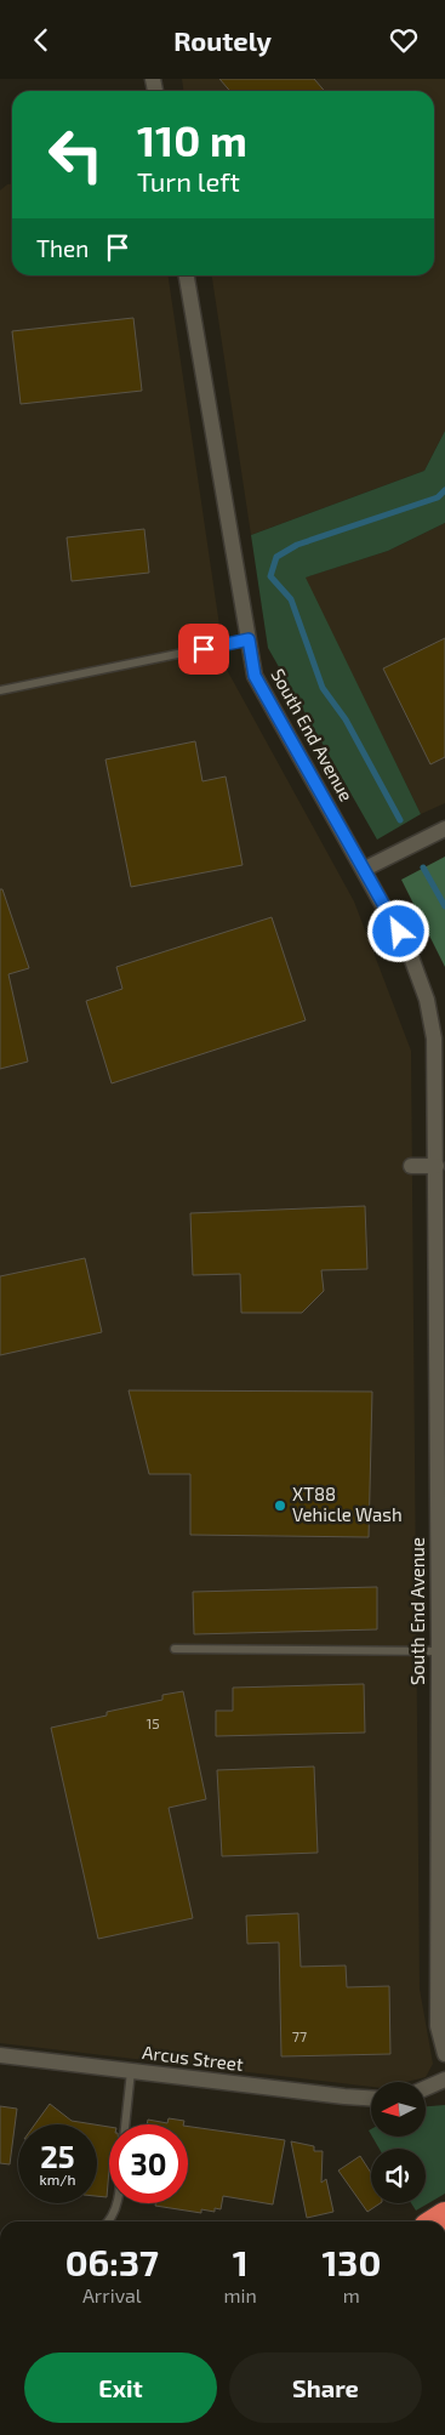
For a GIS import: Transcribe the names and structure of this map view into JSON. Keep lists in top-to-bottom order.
{
  "streets": {
    "street": ["South End Avenue", "Arcus Street"]
  },
  "places": ["XT88 Vehicle Wash"],
  "house_numbers": ["15", "77"],
  "north": "left",
  "page": {
    "header": "Routely",
    "turn": ["110 m", "Turn left"],
    "then": "Then",
    "speed": "25 km/h",
    "limit": "30",
    "eta": [
      "06:37",
      "Arrival",
      "1",
      "min",
      "130",
      "m"
    ],
    "buttons": ["Exit", "Share"]
  }
}
